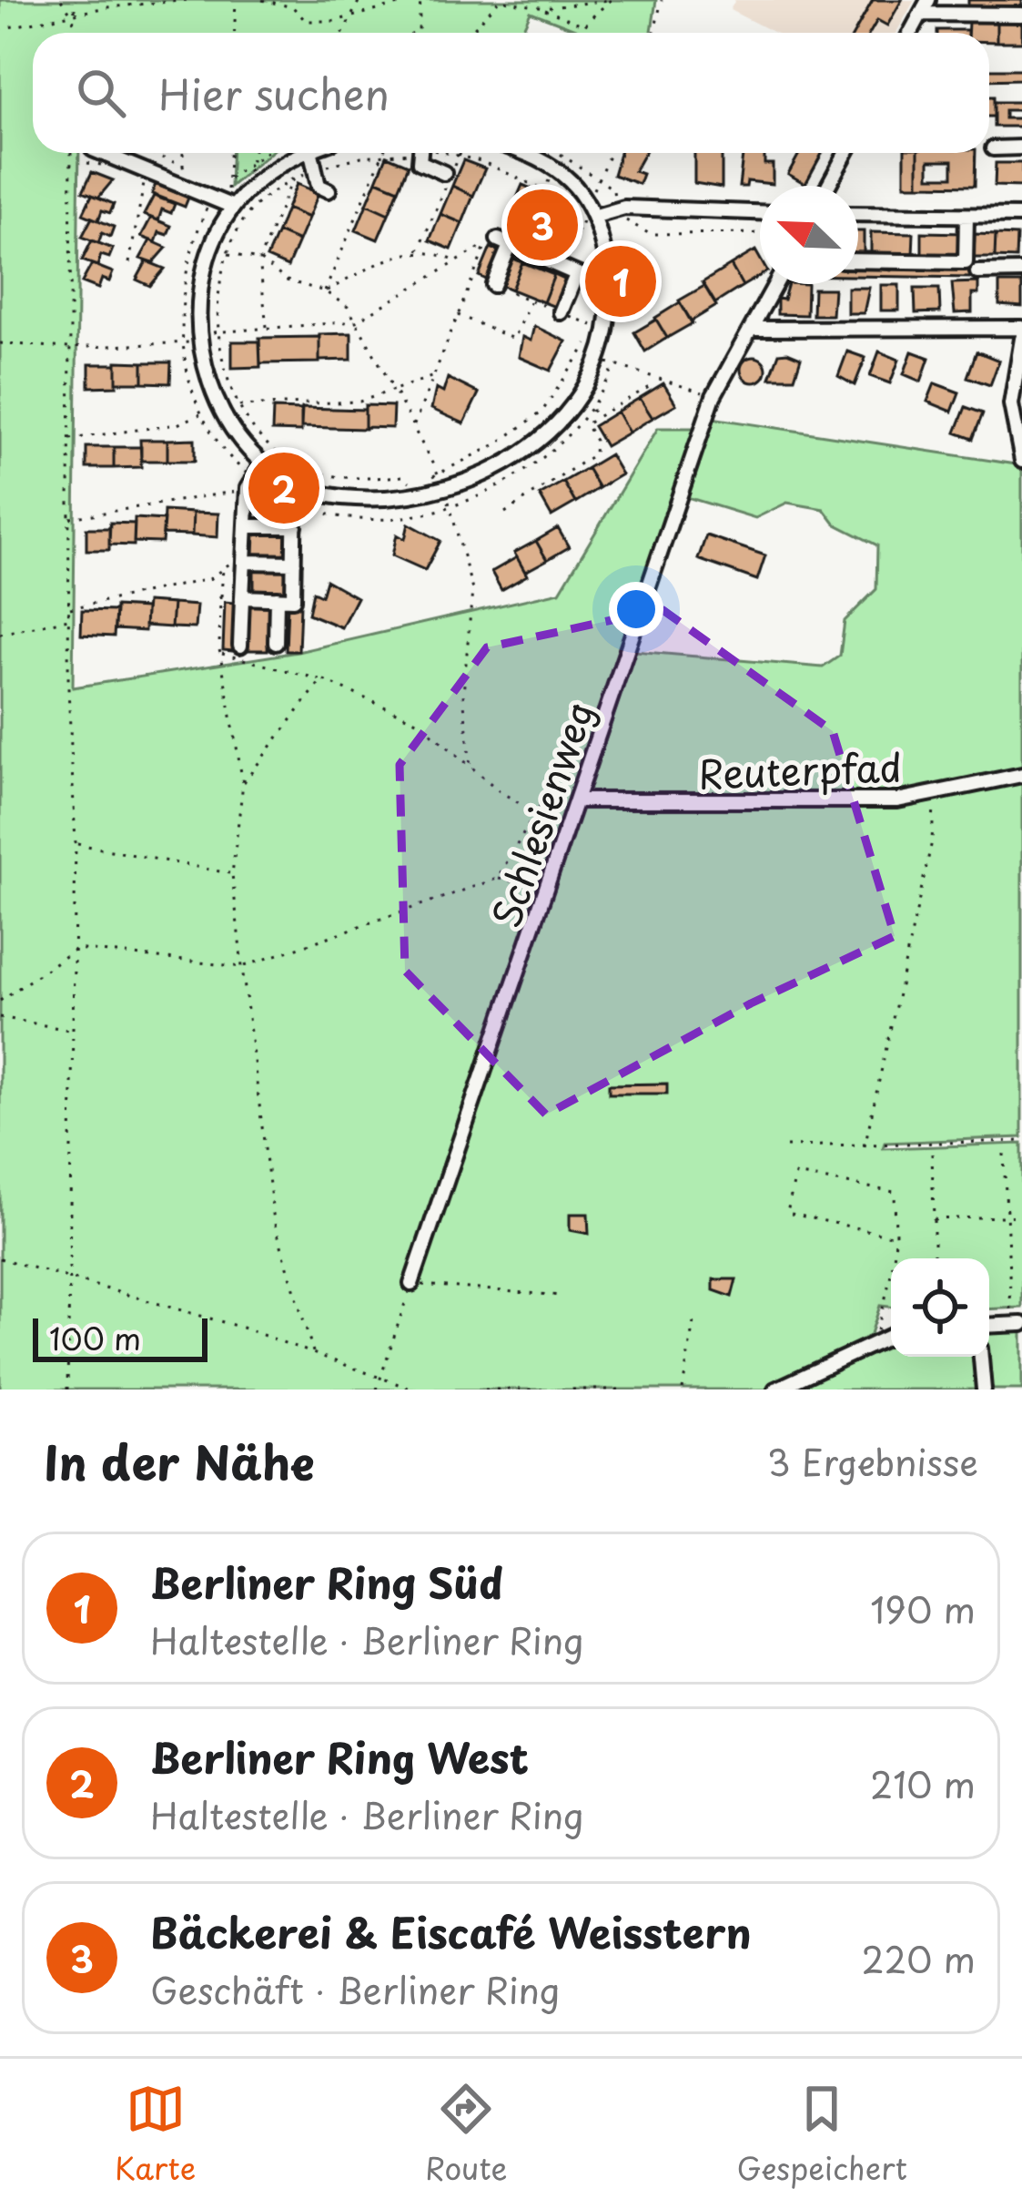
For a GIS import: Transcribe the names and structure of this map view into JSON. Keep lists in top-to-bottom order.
{
  "streets": {
    "street": ["Reuterpfad", "Schlesienweg"]
  },
  "crossings": [
    ["Reuterpfad", "Schlesienweg"]
  ],
  "scale_bar": "100 m",
  "north": "top left",
  "page": {
    "search": "Hier suchen",
    "pins": ["3", "1", "2"],
    "scale": "100 m",
    "heading": ["In der Nähe", "3 Ergebnisse"],
    "list": [
      {
        "mark": "1",
        "name": "Berliner Ring Süd",
        "note": "Haltestelle · Berliner Ring",
        "value": "190 m"
      },
      {
        "mark": "2",
        "name": "Berliner Ring West",
        "note": "Haltestelle · Berliner Ring",
        "value": "210 m"
      },
      {
        "mark": "3",
        "name": "Bäckerei & Eiscafé Weisstern",
        "note": "Geschäft · Berliner Ring",
        "value": "220 m"
      }
    ],
    "nav": ["Karte", "Route", "Gespeichert"]
  }
}
